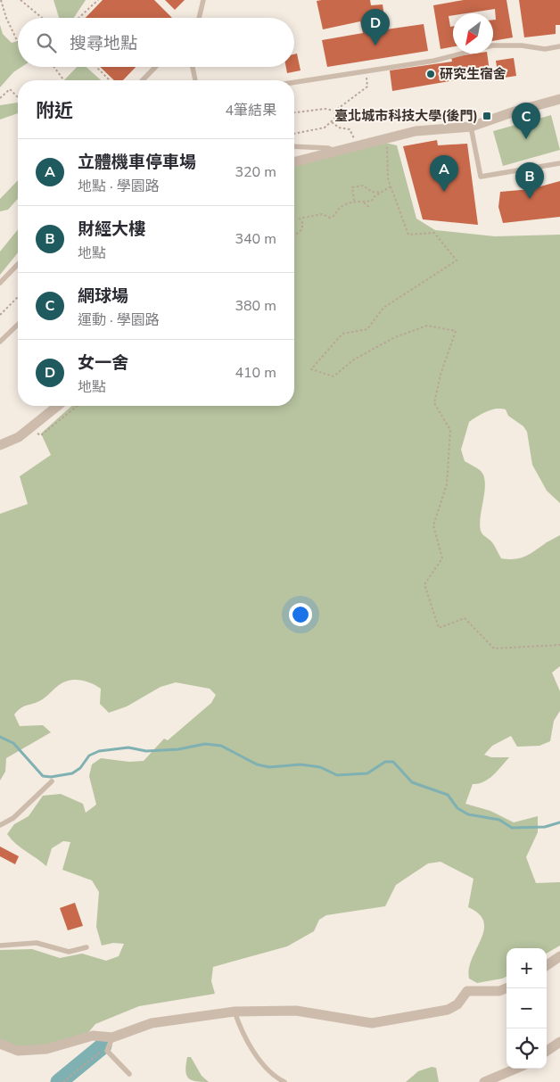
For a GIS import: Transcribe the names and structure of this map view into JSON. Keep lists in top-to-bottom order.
{
  "places": {
    "other": ["研究生宿舍"],
    "transit": ["臺北城市科技大學(後門)"]
  },
  "north": "bottom left",
  "page": {
    "pins": [
      "D",
      "C",
      "A",
      "B"
    ],
    "search": "搜尋地點",
    "heading": ["附近", "4筆結果"],
    "list": [
      {
        "mark": "A",
        "name": "立體機車停車場",
        "note": "地點 · 學園路",
        "value": "320 m"
      },
      {
        "mark": "B",
        "name": "財經大樓",
        "note": "地點",
        "value": "340 m"
      },
      {
        "mark": "C",
        "name": "網球場",
        "note": "運動 · 學園路",
        "value": "380 m"
      },
      {
        "mark": "D",
        "name": "女一舍",
        "note": "地點",
        "value": "410 m"
      }
    ],
    "map_buttons": ["+", "−"]
  }
}
